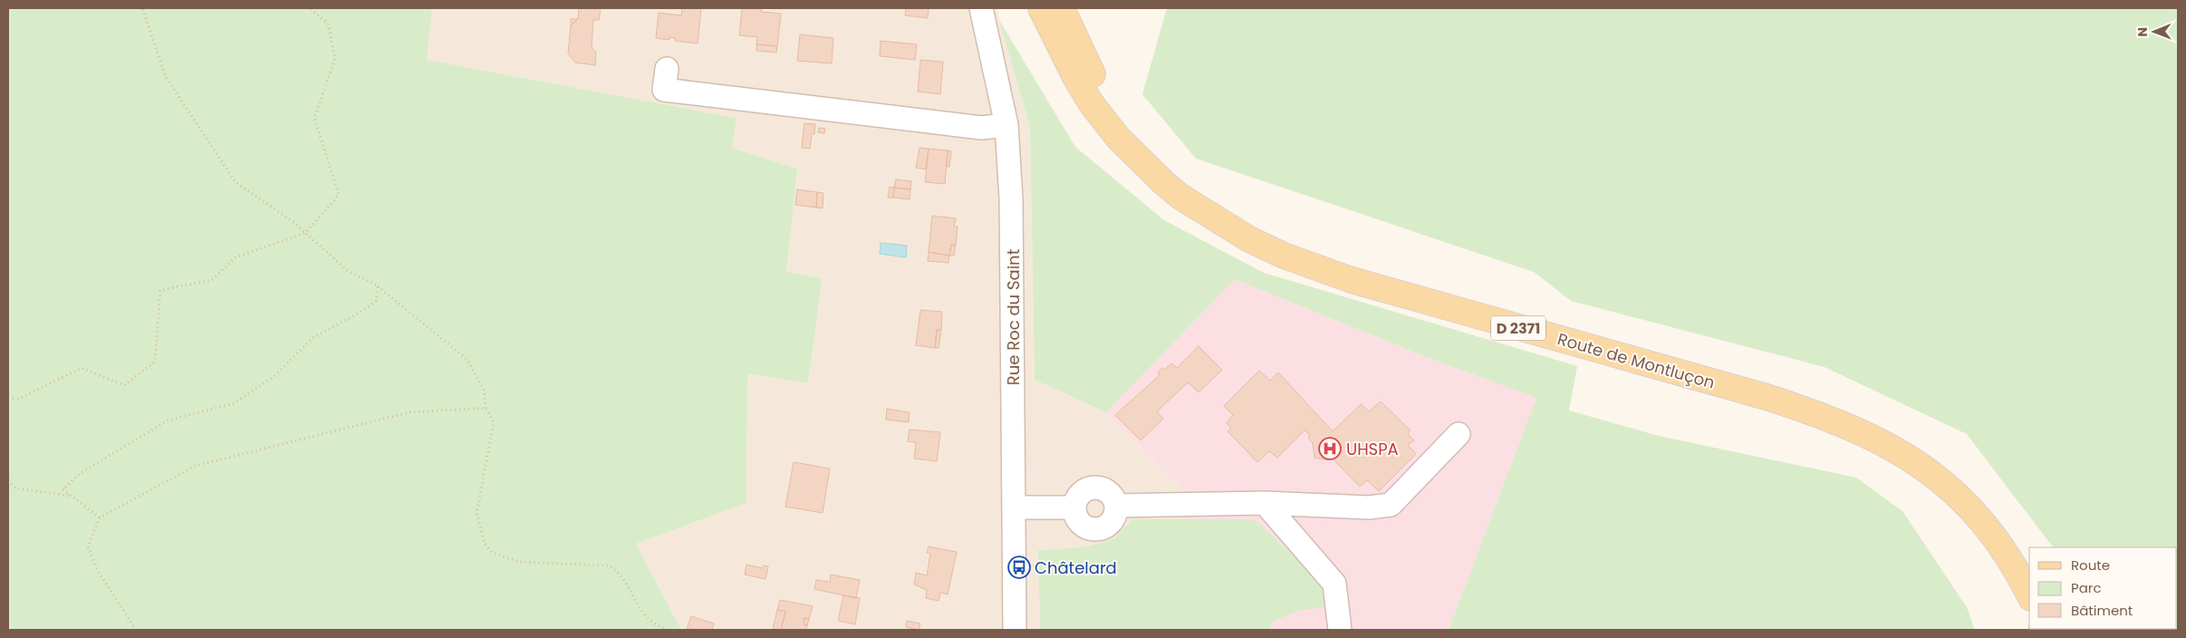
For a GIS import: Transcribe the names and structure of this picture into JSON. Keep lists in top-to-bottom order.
{
  "streets": {
    "main road": ["D 2371", "Route de Montluçon"],
    "street": ["Rue Roc du Saint"]
  },
  "places": {
    "hospital": ["UHSPA"],
    "bus stop": ["Châtelard"]
  },
  "legend": ["Route", "Parc", "Bâtiment"],
  "north": "left"
}
